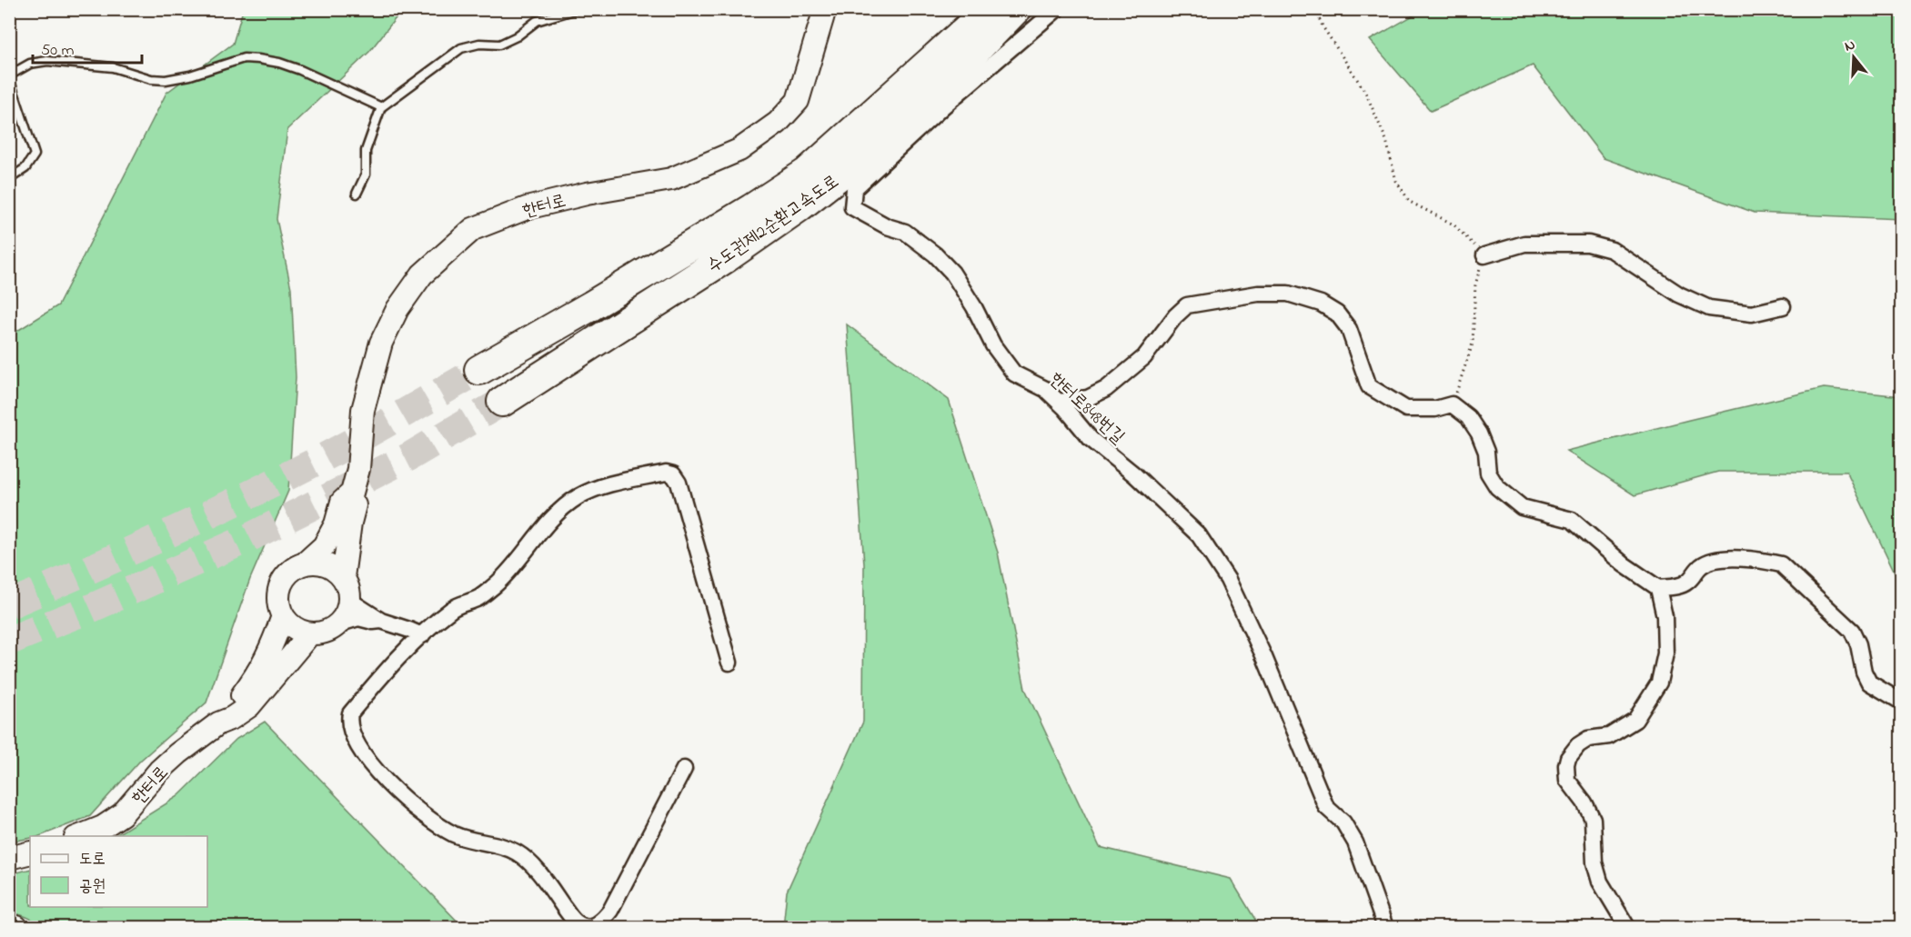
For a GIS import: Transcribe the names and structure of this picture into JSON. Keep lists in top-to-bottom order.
{
  "streets": {
    "highway": ["수도권제2순환고속도로"],
    "main road": ["한터로"],
    "street": ["한터로848번길"]
  },
  "legend": ["도로", "공원"],
  "scale_bar": "50 m",
  "north": "top"
}
